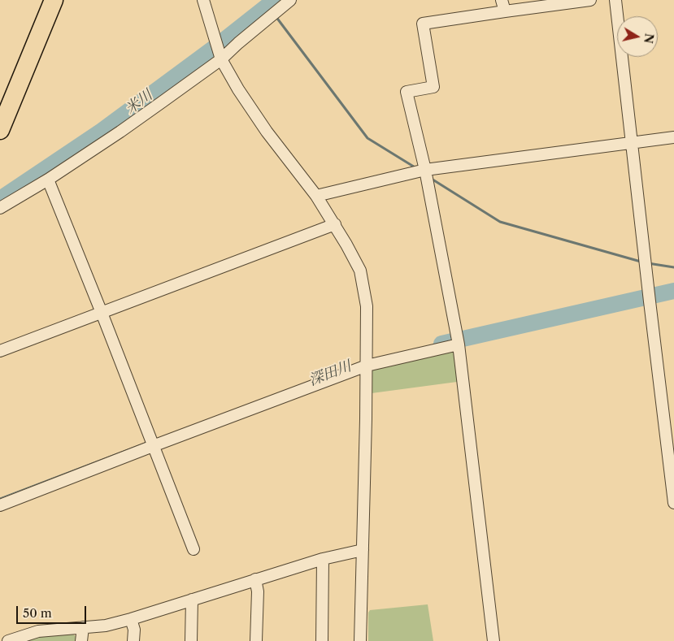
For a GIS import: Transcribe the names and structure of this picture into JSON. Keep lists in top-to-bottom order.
{
  "water": ["米川", "深田川"],
  "scale_bar": "50 m",
  "north": "right"
}
